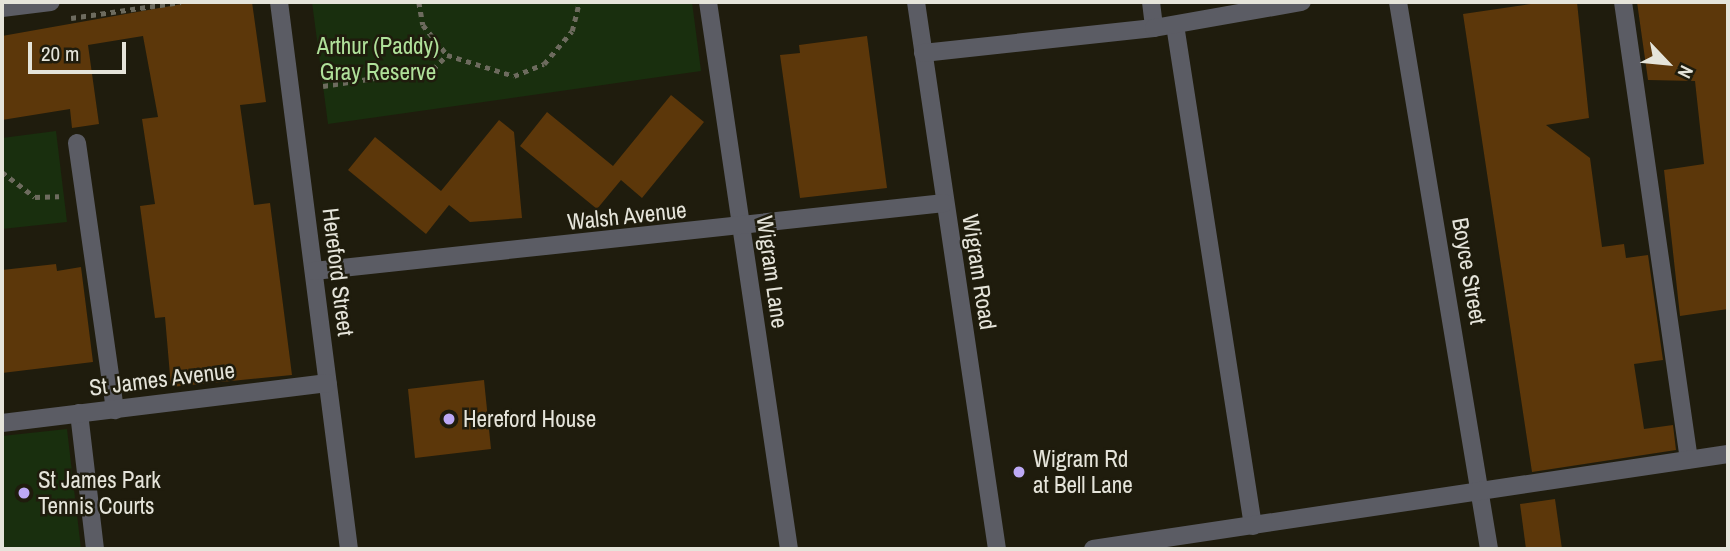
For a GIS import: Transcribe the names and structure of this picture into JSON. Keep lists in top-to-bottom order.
{
  "streets": {
    "street": [
      "Walsh Avenue",
      "Boyce Street",
      "Hereford Street",
      "Wigram Lane",
      "Wigram Road",
      "St James Avenue"
    ]
  },
  "crossings": [
    ["Walsh Avenue", "Hereford Street"],
    ["Walsh Avenue", "Wigram Lane"],
    ["Walsh Avenue", "Wigram Road"],
    ["Hereford Street", "St James Avenue"]
  ],
  "parks": ["Arthur (Paddy) Gray Reserve"],
  "places": ["Hereford House", "Wigram Rd at Bell Lane", "St James Park Tennis Courts"],
  "scale_bar": "20 m",
  "north": "bottom right"
}
